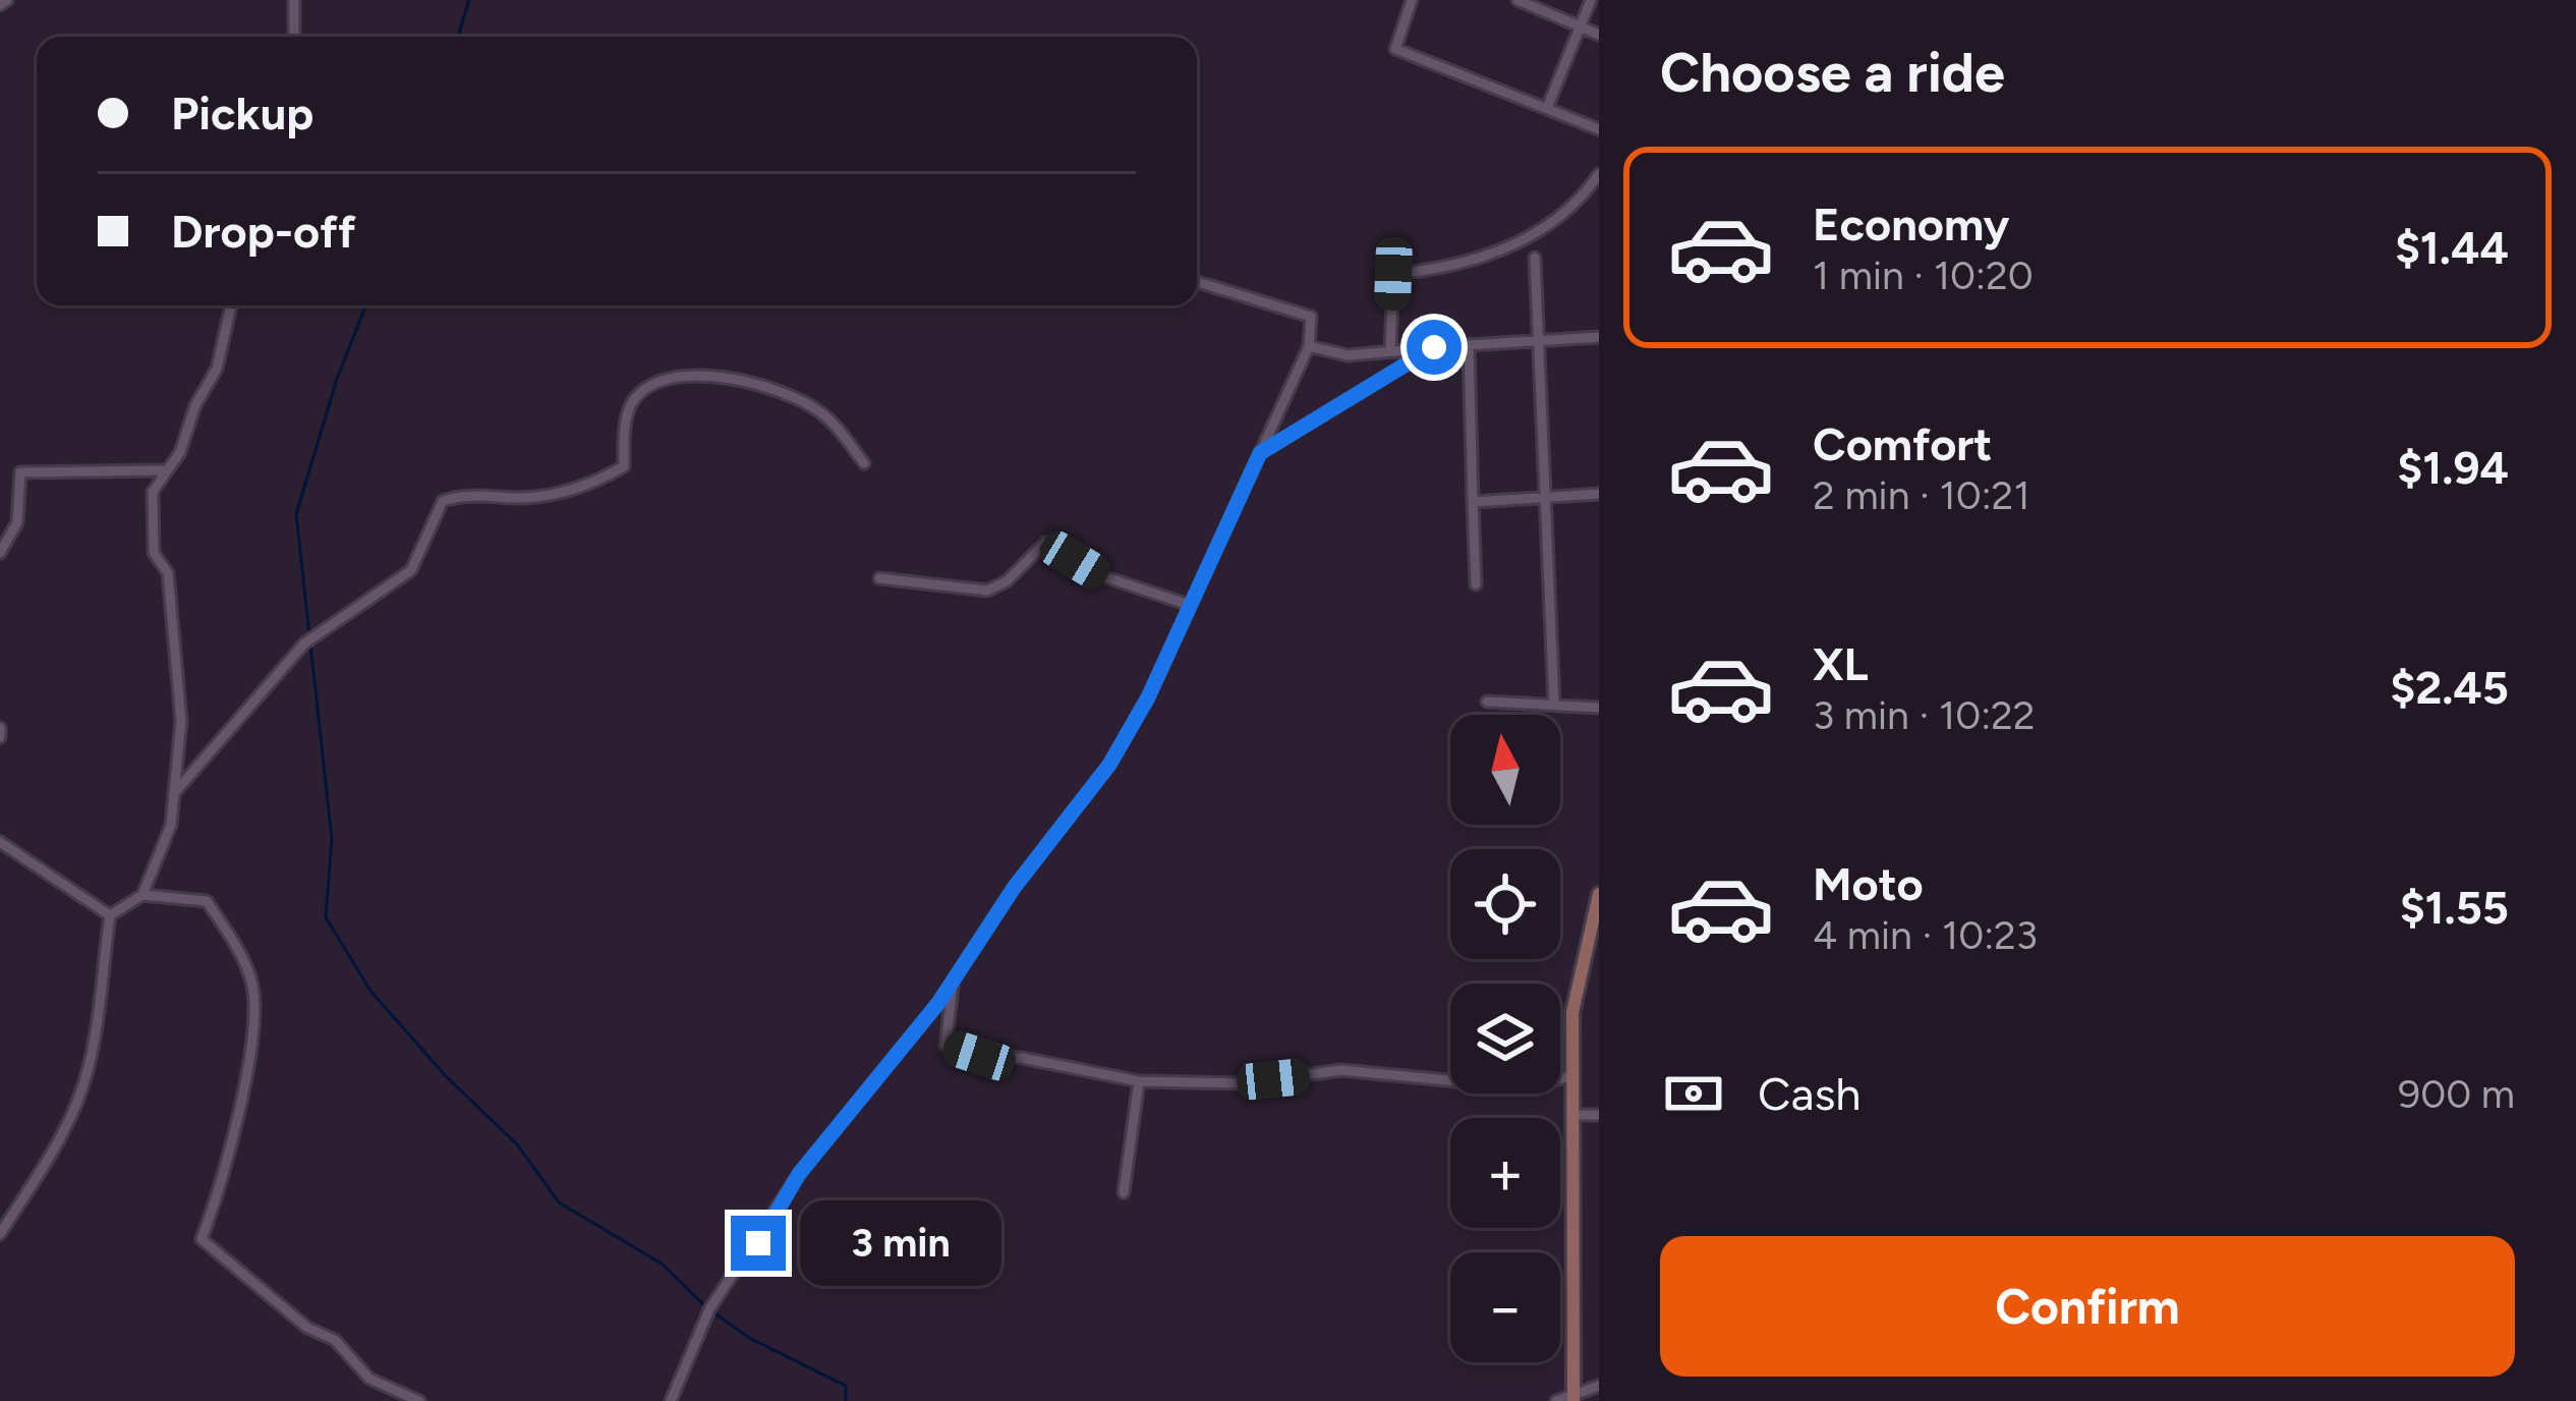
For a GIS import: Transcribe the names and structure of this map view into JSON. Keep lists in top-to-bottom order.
{
  "north": "top",
  "page": {
    "heading": "Choose a ride",
    "banner": ["Pickup", "Drop-off"],
    "list": [
      {
        "name": "Economy",
        "note": "1 min · 10:20",
        "value": "$1.44"
      },
      {
        "name": "Comfort",
        "note": "2 min · 10:21",
        "value": "$1.94"
      },
      {
        "name": "XL",
        "note": "3 min · 10:22",
        "value": "$2.45"
      },
      {
        "name": "Moto",
        "note": "4 min · 10:23",
        "value": "$1.55"
      }
    ],
    "map_buttons": ["+", "−"],
    "pay": ["Cash", "900 m"],
    "bubble": "3 min",
    "buttons": "Confirm"
  }
}
